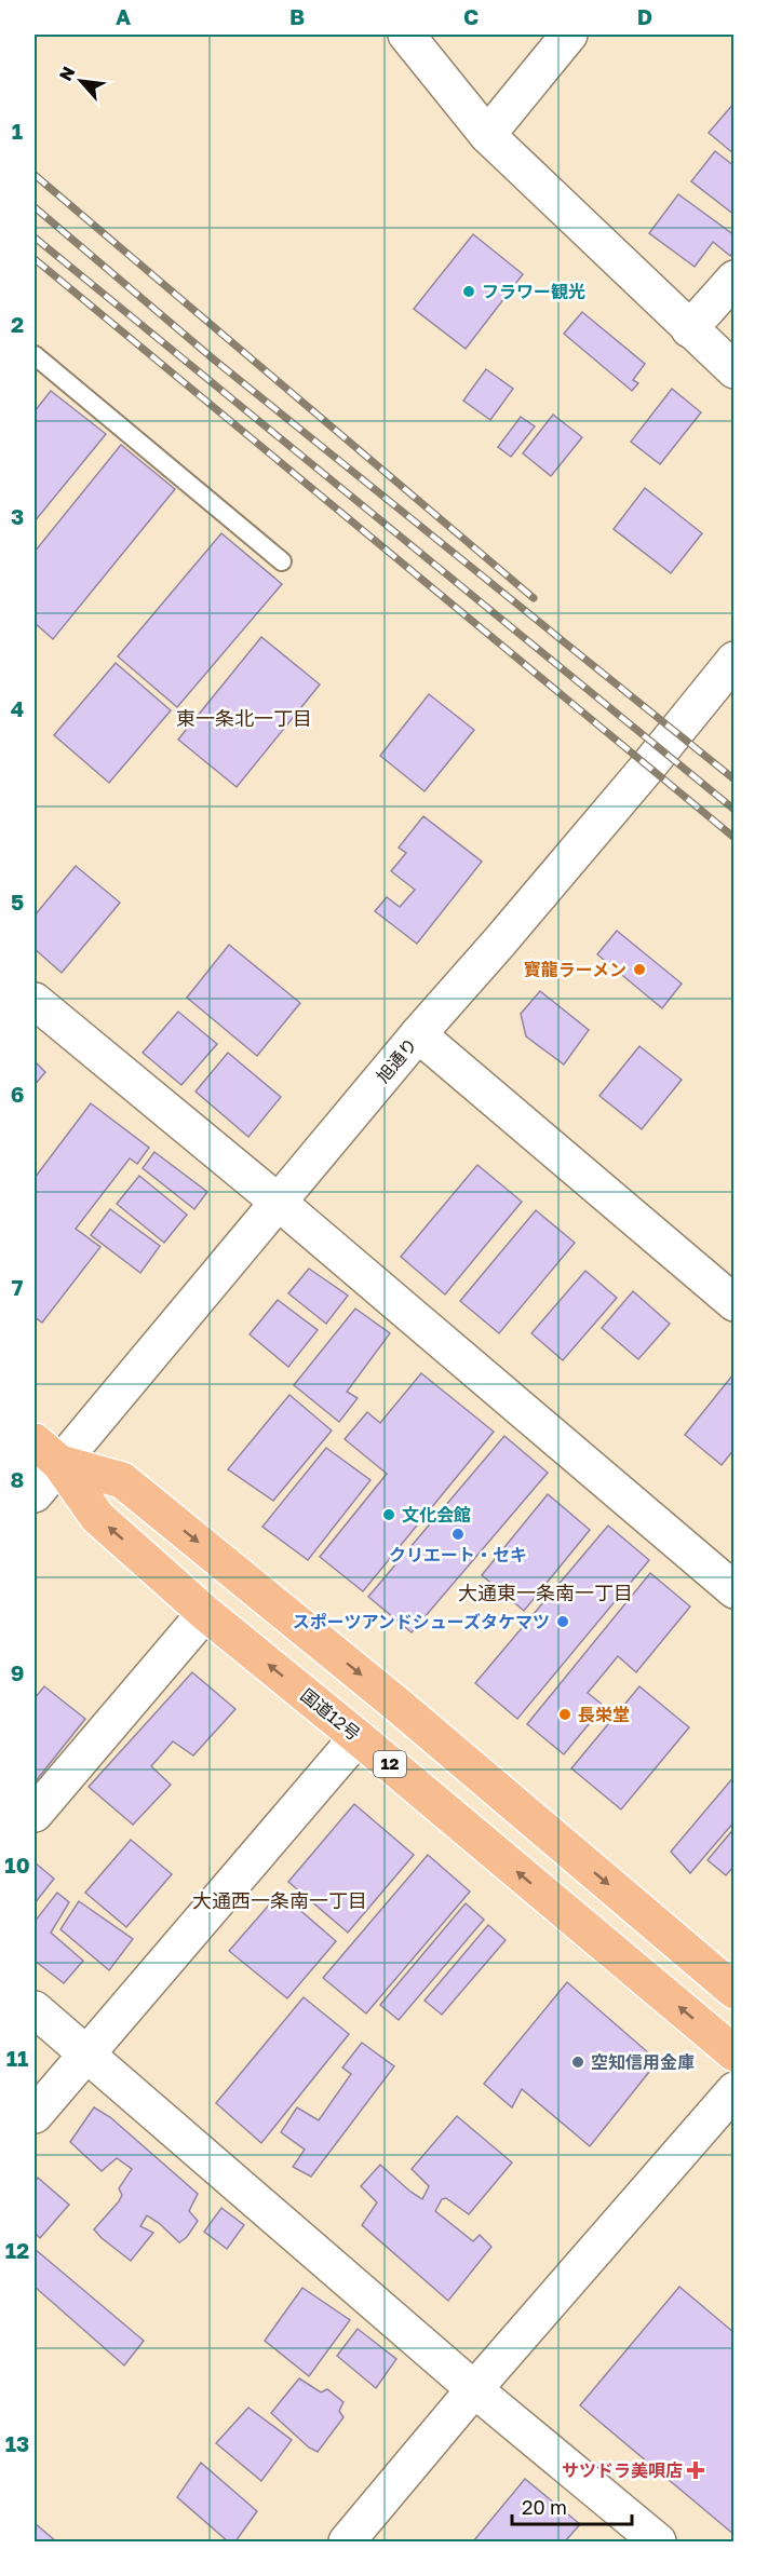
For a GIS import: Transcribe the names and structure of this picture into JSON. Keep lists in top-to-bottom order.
{
  "streets": {
    "highway": ["国道12号", "12"],
    "street": ["旭通り"]
  },
  "crossings": [
    ["旭通り", "国道12号"]
  ],
  "districts": ["東一条北一丁目", "大通東一条南一丁目", "大通西一条南一丁目"],
  "places": {
    "other": [
      "フラワー観光",
      "寶龍ラーメン",
      "文化会館",
      "クリエート・セキ",
      "スポーツアンドシューズタケマツ",
      "長栄堂",
      "空知信用金庫"
    ],
    "health": ["サツドラ美唄店"]
  },
  "scale_bar": "20 m",
  "north": "top left",
  "grid": {
    "columns": [
      "A",
      "B",
      "C",
      "D"
    ],
    "rows": [
      "1",
      "2",
      "3",
      "4",
      "5",
      "6",
      "7",
      "8",
      "9",
      "10",
      "11",
      "12",
      "13"
    ]
  }
}
